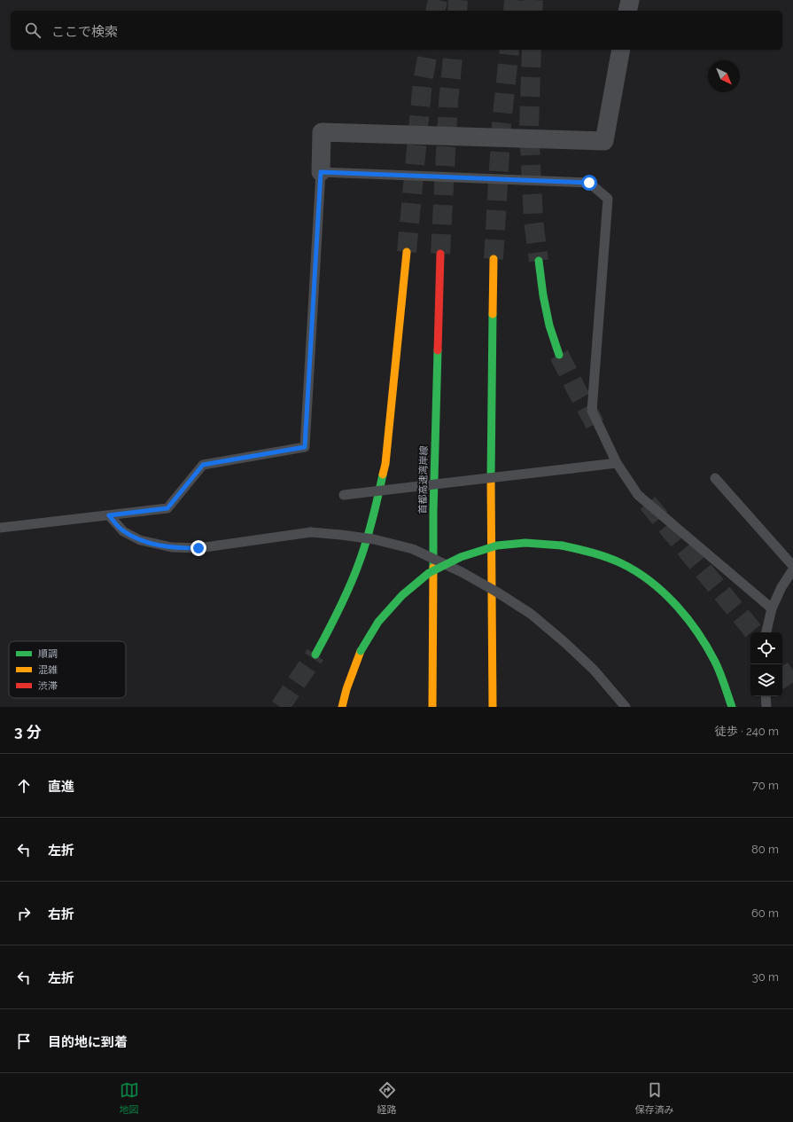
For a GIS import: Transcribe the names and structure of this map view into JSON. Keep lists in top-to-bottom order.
{
  "streets": {
    "highway": ["首都高速湾岸線"]
  },
  "legend": ["順調", "混雑", "渋滞"],
  "north": "bottom right",
  "page": {
    "search": "ここで検索",
    "heading": ["3 分", "徒歩 · 240 m"],
    "list": [
      ["直進", "70 m"],
      ["左折", "80 m"],
      ["右折", "60 m"],
      ["左折", "30 m"],
      "目的地に到着"
    ],
    "nav": ["地図", "経路", "保存済み"]
  }
}
